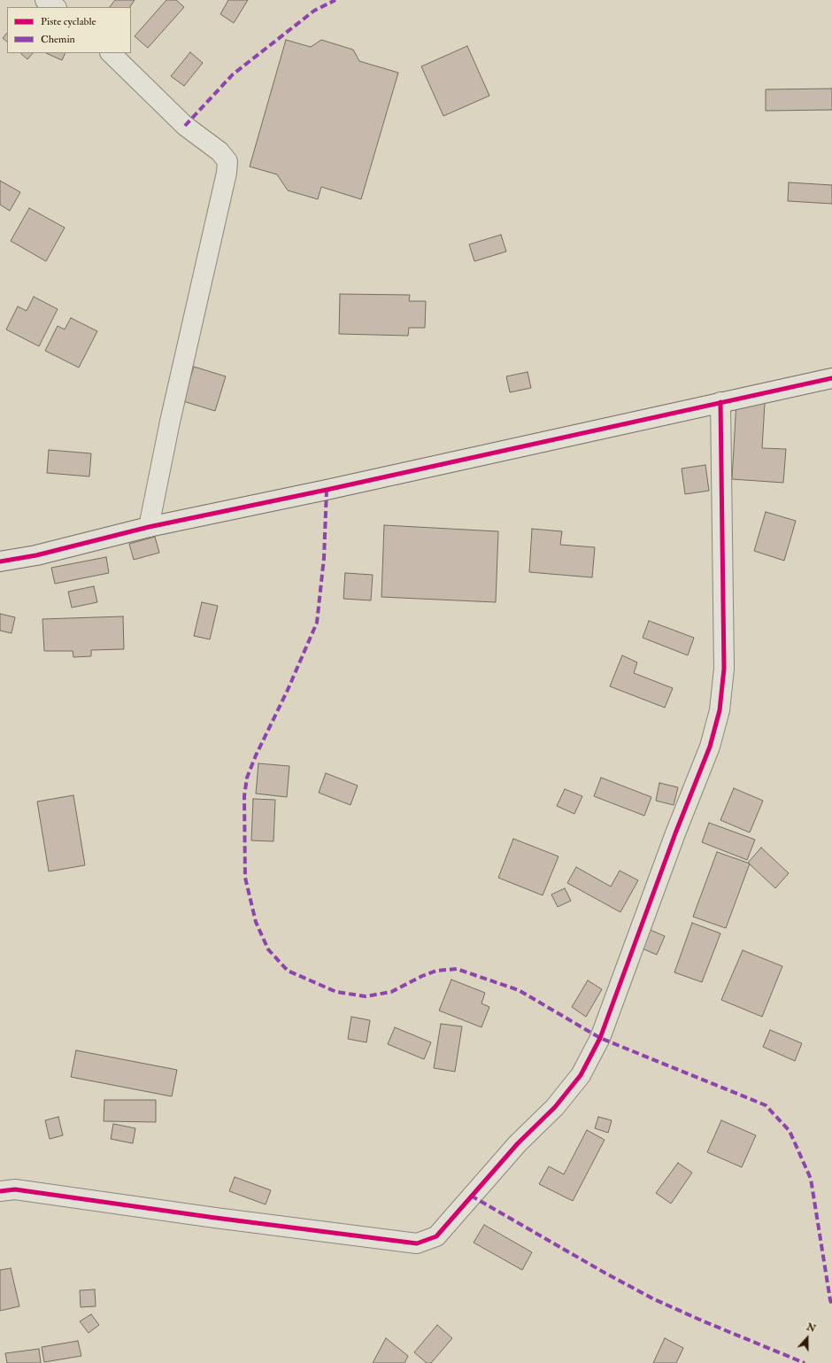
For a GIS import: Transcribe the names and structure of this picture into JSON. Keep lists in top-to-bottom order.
{
  "legend": ["Piste cyclable", "Chemin"],
  "north": "top"
}
